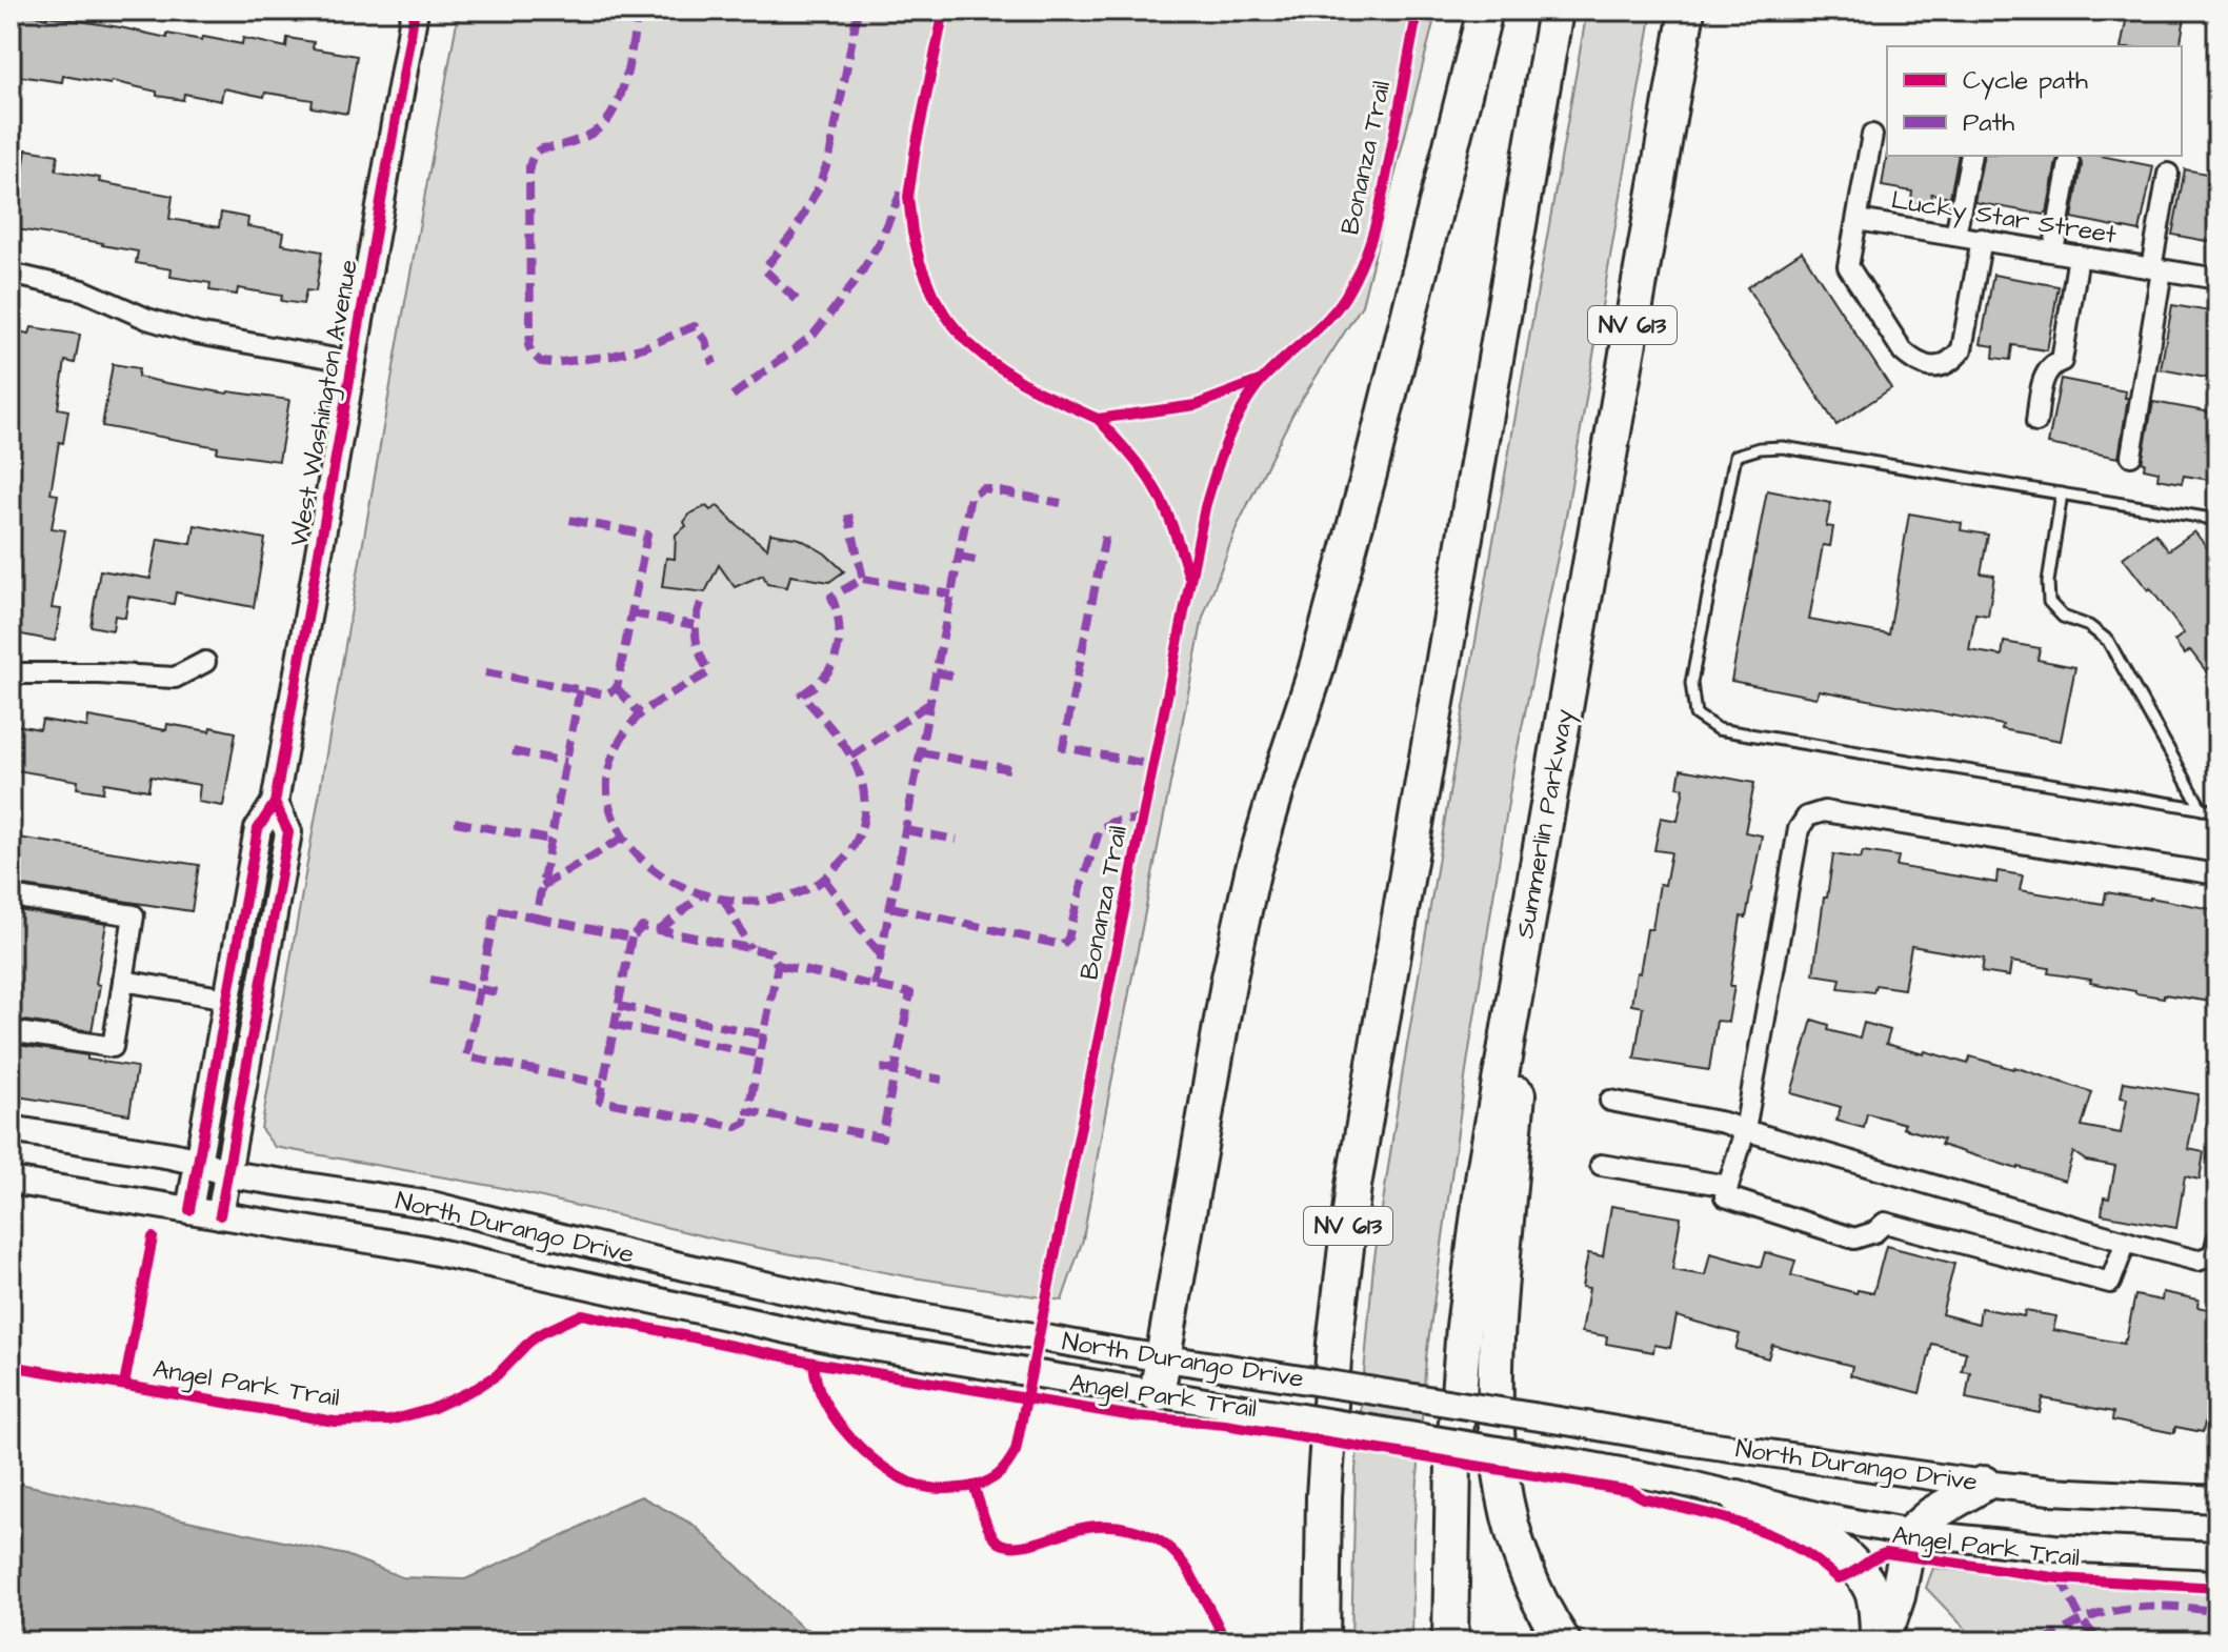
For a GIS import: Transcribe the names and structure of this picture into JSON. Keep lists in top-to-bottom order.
{
  "streets": {
    "highway": ["NV 613", "Summerlin Parkway"],
    "main road": ["West Washington Avenue", "North Durango Drive"],
    "street": ["Lucky Star Street"],
    "cycle path": ["Bonanza Trail", "Angel Park Trail"]
  },
  "crossings": [
    ["West Washington Avenue", "North Durango Drive"]
  ],
  "legend": ["Cycle path", "Path"]
}
